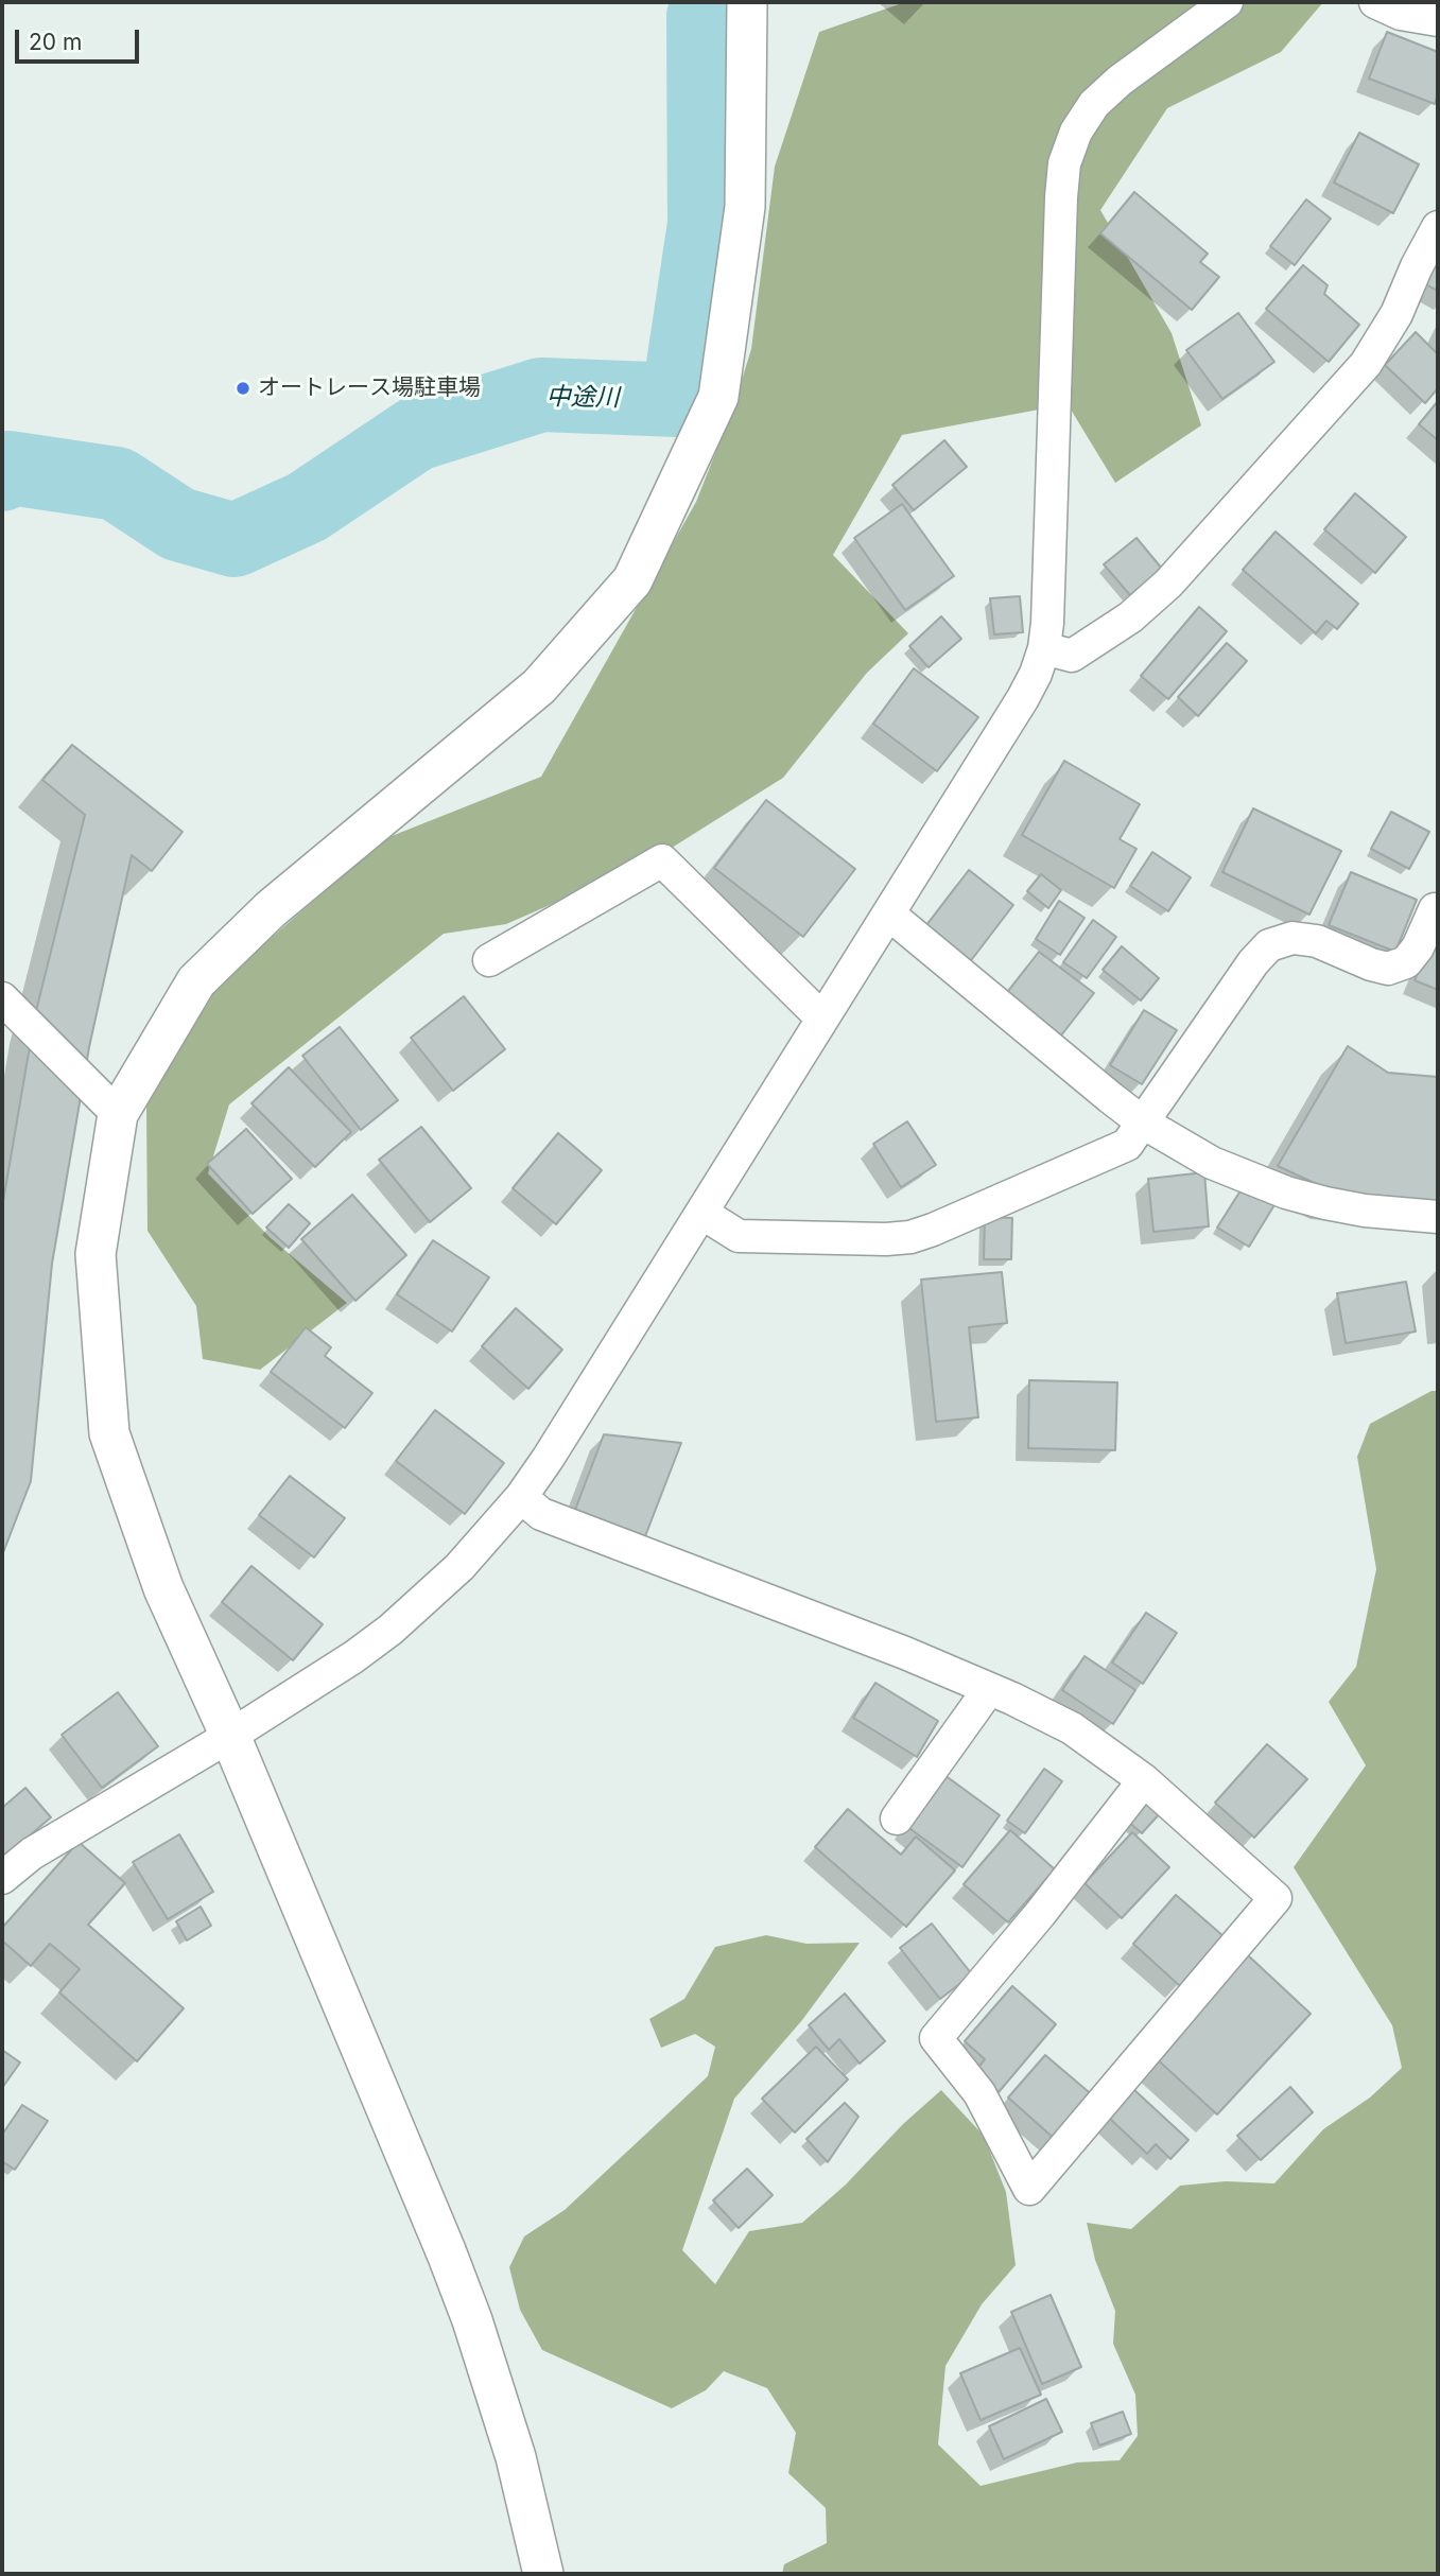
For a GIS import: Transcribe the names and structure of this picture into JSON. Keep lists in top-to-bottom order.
{
  "water": ["中途川"],
  "places": ["オートレース場駐車場"],
  "scale_bar": "20 m"
}
